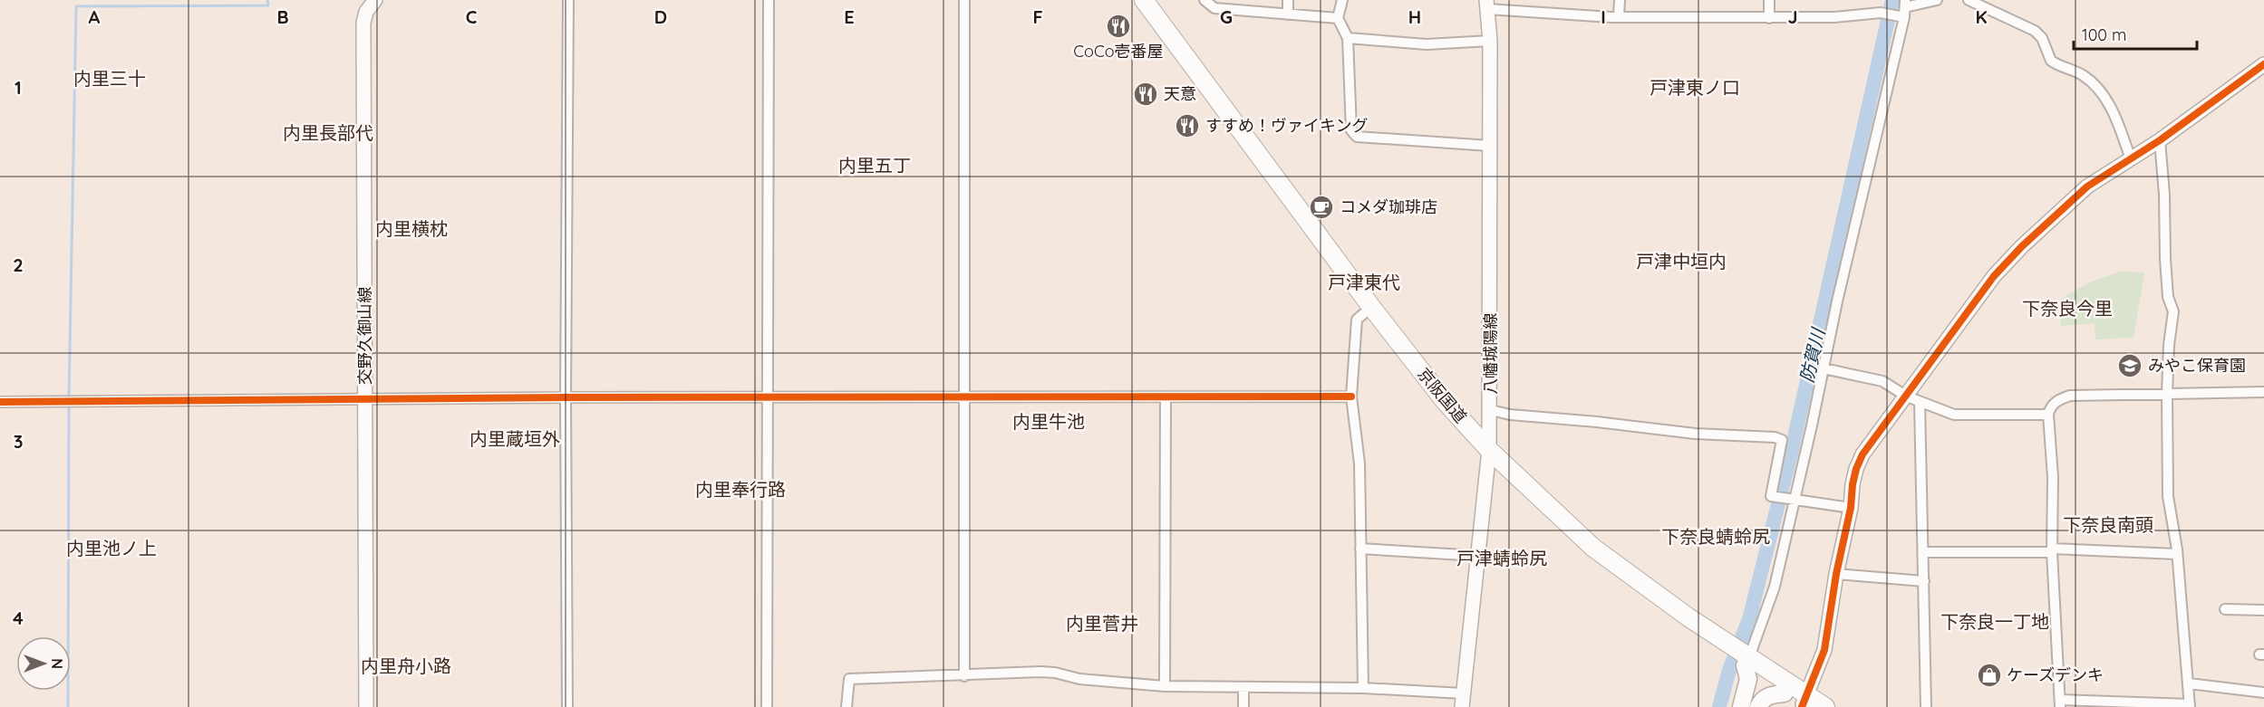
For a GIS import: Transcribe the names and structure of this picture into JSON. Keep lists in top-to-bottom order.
{
  "streets": {
    "highway": ["京阪国道"],
    "main road": ["交野久御山線", "八幡城陽線"]
  },
  "crossings": [
    ["八幡城陽線", "京阪国道"]
  ],
  "districts": [
    "内里三十",
    "戸津東ノ口",
    "内里長部代",
    "内里五丁",
    "内里横枕",
    "戸津中垣内",
    "戸津東代",
    "下奈良今里",
    "内里牛池",
    "内里蔵垣外",
    "内里奉行路",
    "下奈良南頭",
    "下奈良蜻蛉尻",
    "内里池ノ上",
    "戸津蜻蛉尻",
    "下奈良一丁地",
    "内里菅井",
    "内里舟小路"
  ],
  "water": ["防賀川"],
  "places": {
    "restaurant": ["CoCo壱番屋", "天意", "すすめ！ヴァイキング"],
    "cafe": ["コメダ珈琲店"],
    "school or university": ["みやこ保育園"],
    "shop": ["ケーズデンキ"]
  },
  "scale_bar": "100 m",
  "north": "right",
  "grid": {
    "columns": [
      "A",
      "B",
      "C",
      "D",
      "E",
      "F",
      "G",
      "H",
      "I",
      "J",
      "K"
    ],
    "rows": [
      "1",
      "2",
      "3",
      "4"
    ]
  }
}
